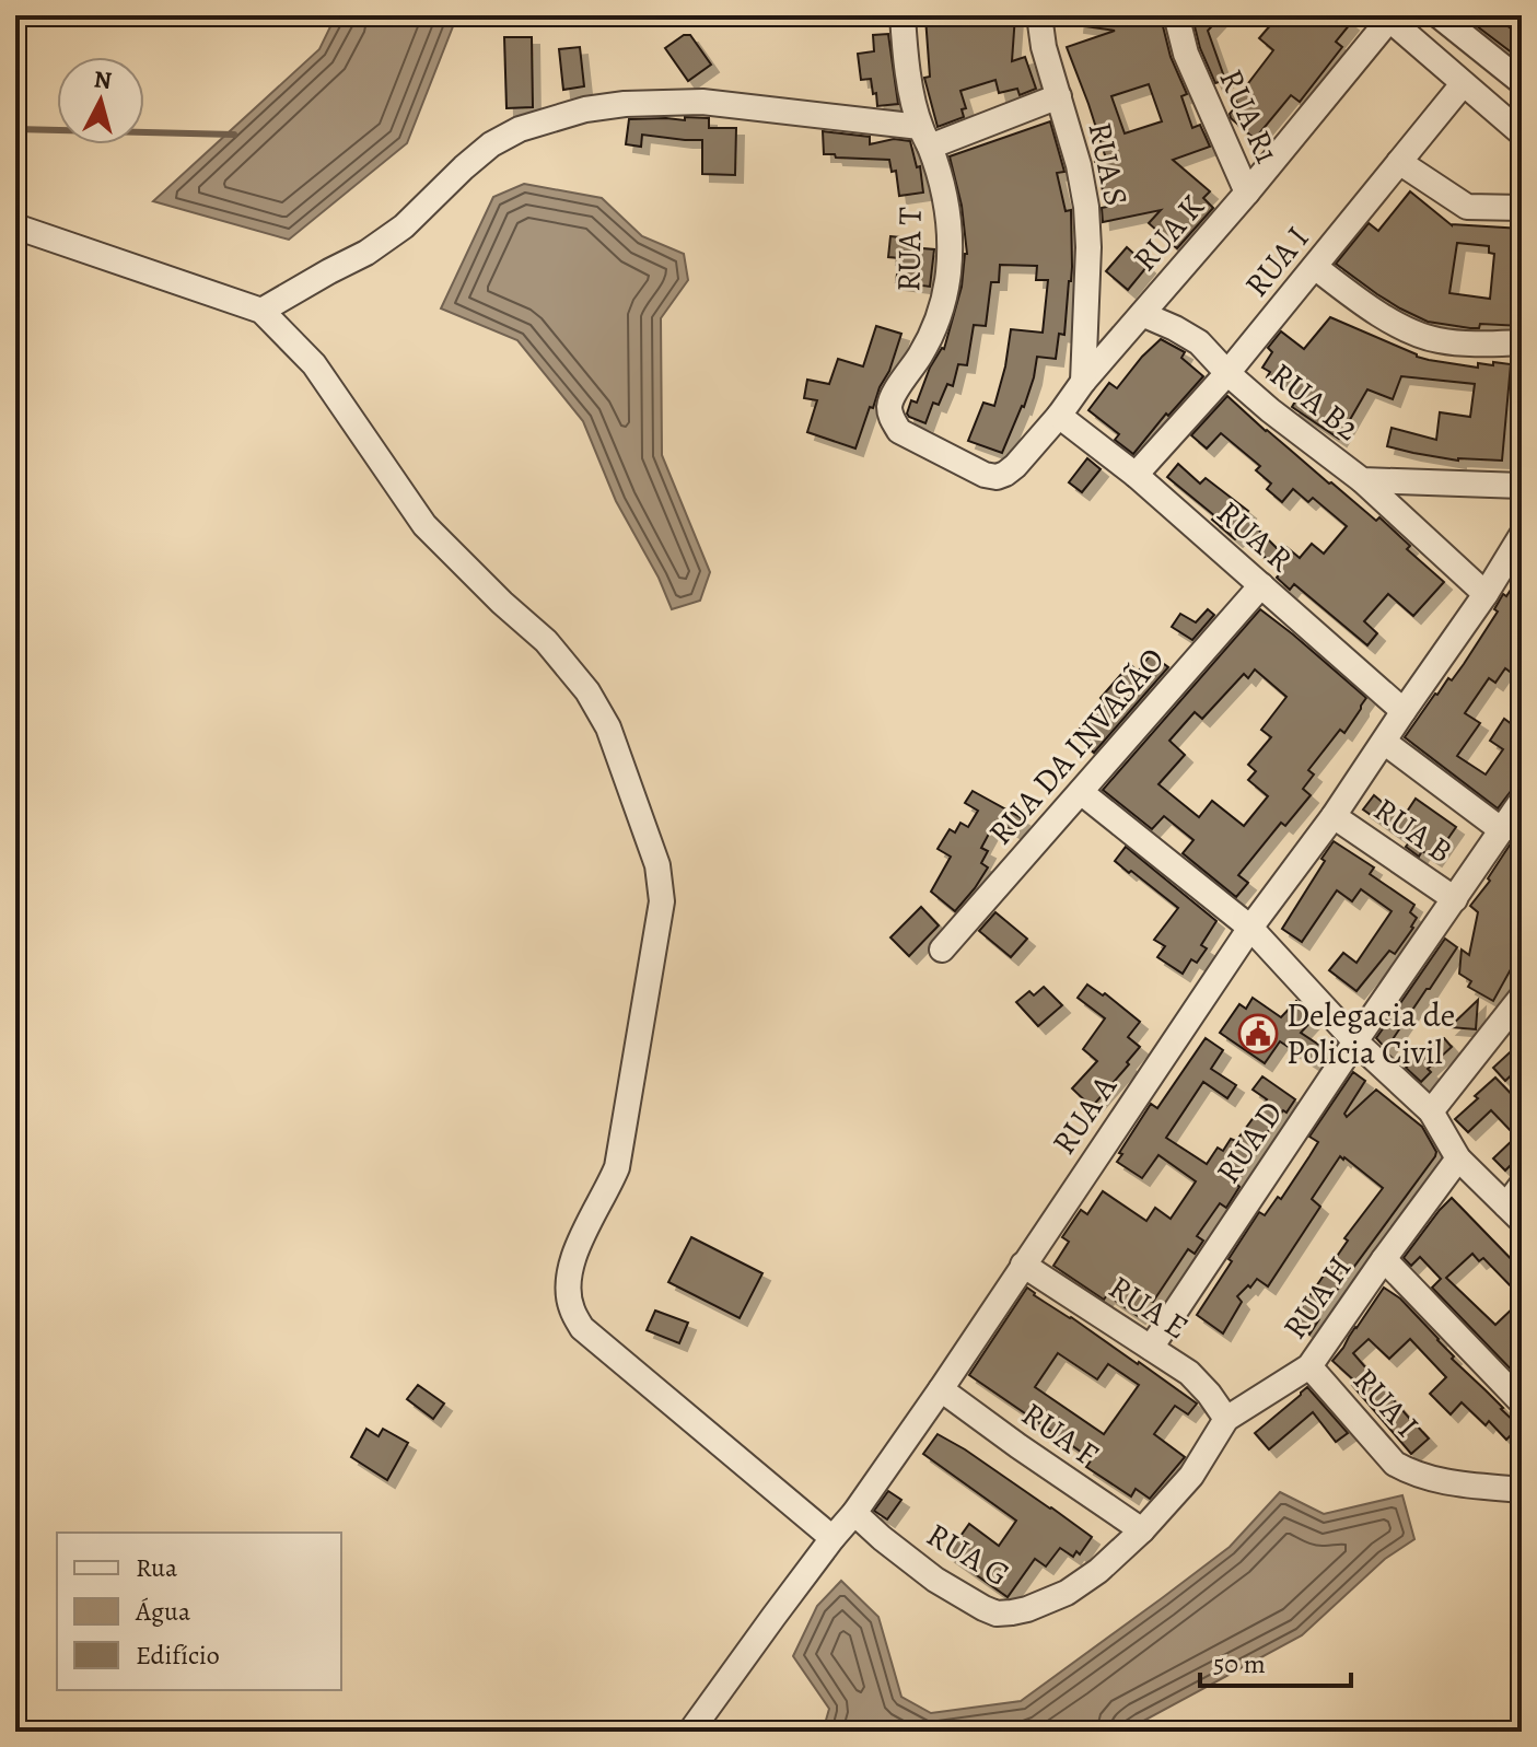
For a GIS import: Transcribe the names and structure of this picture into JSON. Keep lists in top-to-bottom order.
{
  "streets": {
    "street": [
      "RUA R1",
      "RUA S",
      "RUA K",
      "RUA T",
      "RUA I",
      "RUA B2",
      "RUA R",
      "RUA DA INVASÃO",
      "RUA B",
      "RUA A",
      "RUA D",
      "RUA H",
      "RUA E",
      "RUA F",
      "RUA G"
    ]
  },
  "crossings": [
    ["RUA R1", "RUA K"],
    ["RUA S", "RUA K"],
    ["RUA K", "RUA T"],
    ["RUA K", "RUA B2"],
    ["RUA K", "RUA R"],
    ["RUA I", "RUA B2"],
    ["RUA I", "RUA R"],
    ["RUA I", "RUA H"],
    ["RUA B2", "RUA A"],
    ["RUA R", "RUA DA INVASÃO"],
    ["RUA R", "RUA A"],
    ["RUA B", "RUA A"],
    ["RUA B", "RUA D"],
    ["RUA A", "RUA E"],
    ["RUA A", "RUA F"],
    ["RUA A", "RUA G"],
    ["RUA D", "RUA E"],
    ["RUA H", "RUA E"],
    ["RUA H", "RUA F"],
    ["RUA H", "RUA G"],
    ["RUA F", "RUA G"]
  ],
  "places": {
    "public building": ["Delegacia de Policia Civil"]
  },
  "legend": ["Rua", "Água", "Edifício"],
  "scale_bar": "50 m",
  "north": "top"
}
